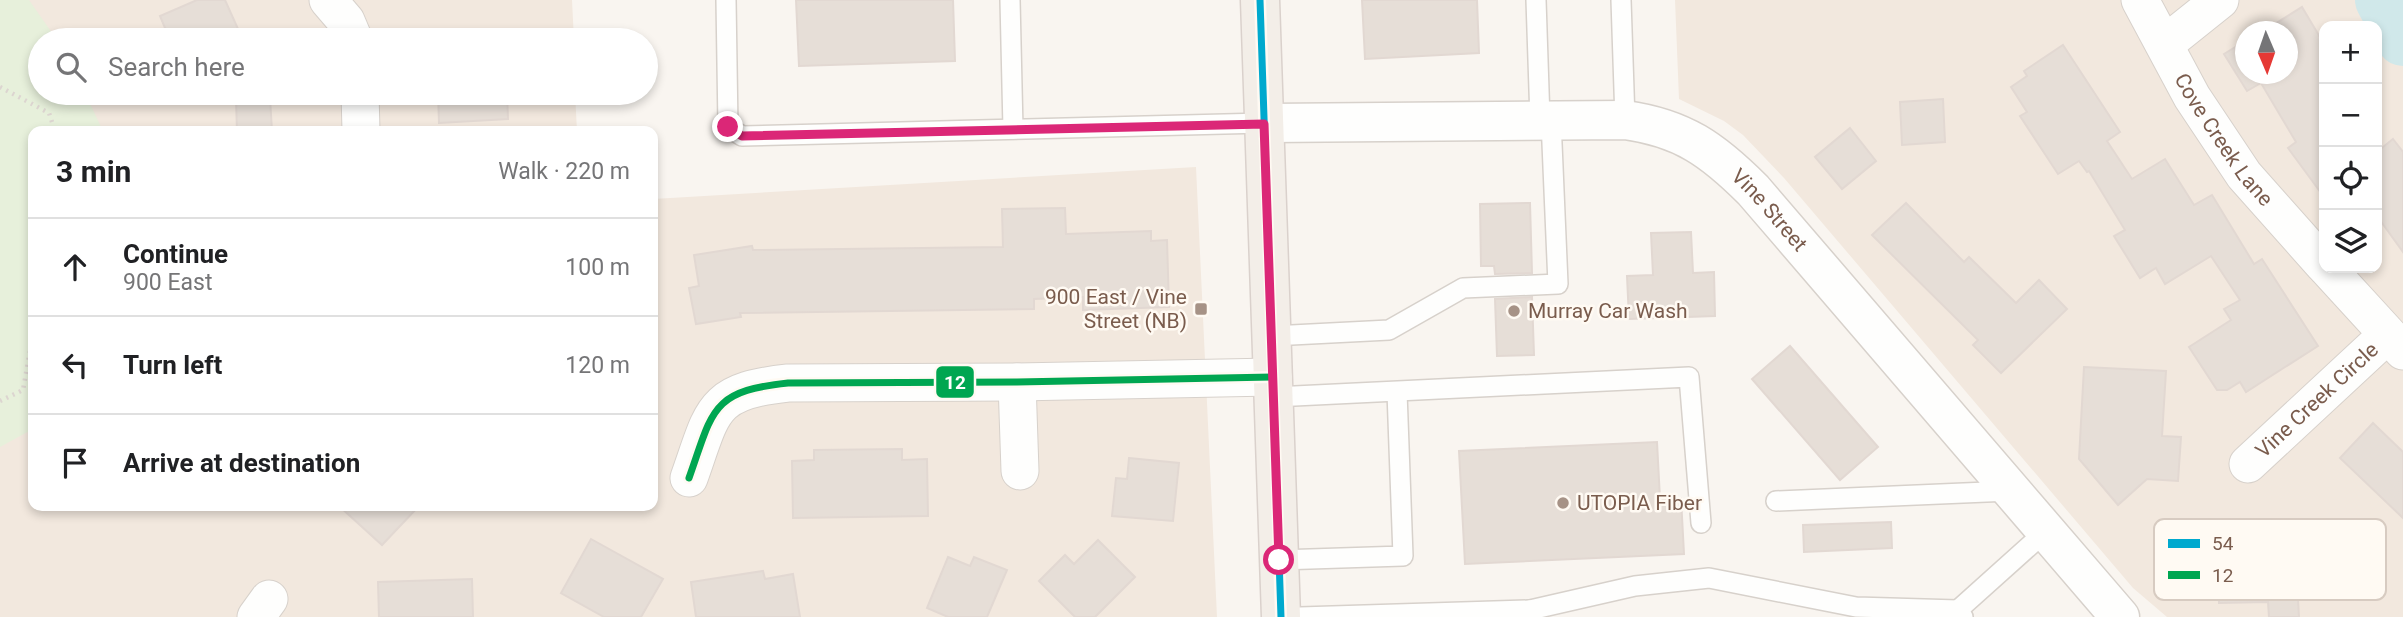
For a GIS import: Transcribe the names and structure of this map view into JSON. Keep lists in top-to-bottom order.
{
  "streets": {
    "street": ["Cove Creek Lane", "Vine Street", "Vine Creek Circle"]
  },
  "crossings": [
    ["Cove Creek Lane", "Vine Creek Circle"]
  ],
  "places": {
    "transit": ["900 East / Vine Street (NB)"],
    "other": ["Murray Car Wash", "UTOPIA Fiber"]
  },
  "lines": ["transit line 54", "transit line 12"],
  "legend": ["54", "12"],
  "north": "bottom",
  "page": {
    "map_buttons": ["+", "−"],
    "search": "Search here",
    "heading": ["3 min", "Walk · 220 m"],
    "list": [
      ["Continue", "900 East", "100 m"],
      ["Turn left", "120 m"],
      "Arrive at destination"
    ]
  }
}
